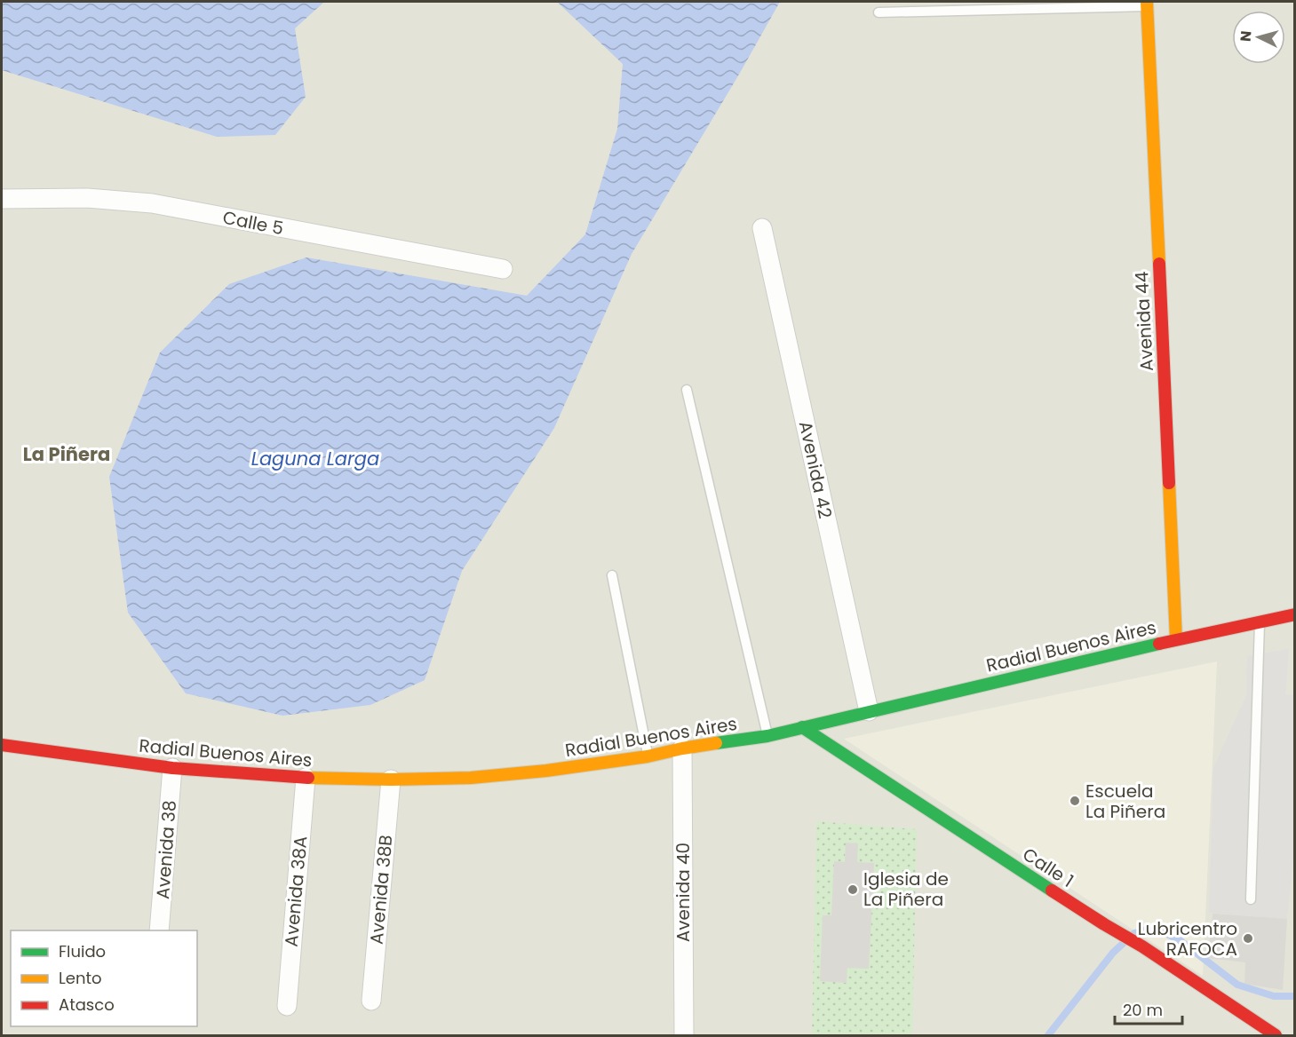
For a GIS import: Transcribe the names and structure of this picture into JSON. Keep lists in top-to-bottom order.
{
  "streets": {
    "main road": ["Avenida 44", "Radial Buenos Aires", "Calle 1"],
    "street": [
      "Calle 5",
      "Avenida 42",
      "Avenida 38",
      "Avenida 38B",
      "Avenida 38A",
      "Avenida 40"
    ]
  },
  "crossings": [
    ["Avenida 44", "Radial Buenos Aires"],
    ["Avenida 42", "Radial Buenos Aires"],
    ["Radial Buenos Aires", "Avenida 38"],
    ["Radial Buenos Aires", "Calle 1"],
    ["Radial Buenos Aires", "Avenida 38B"],
    ["Radial Buenos Aires", "Avenida 38A"],
    ["Radial Buenos Aires", "Avenida 40"]
  ],
  "districts": ["La Piñera"],
  "water": ["Laguna Larga"],
  "places": ["Escuela La Piñera", "Iglesia de La Piñera", "Lubricentro RAFOCA"],
  "legend": ["Fluido", "Lento", "Atasco"],
  "scale_bar": "20 m",
  "north": "left"
}
